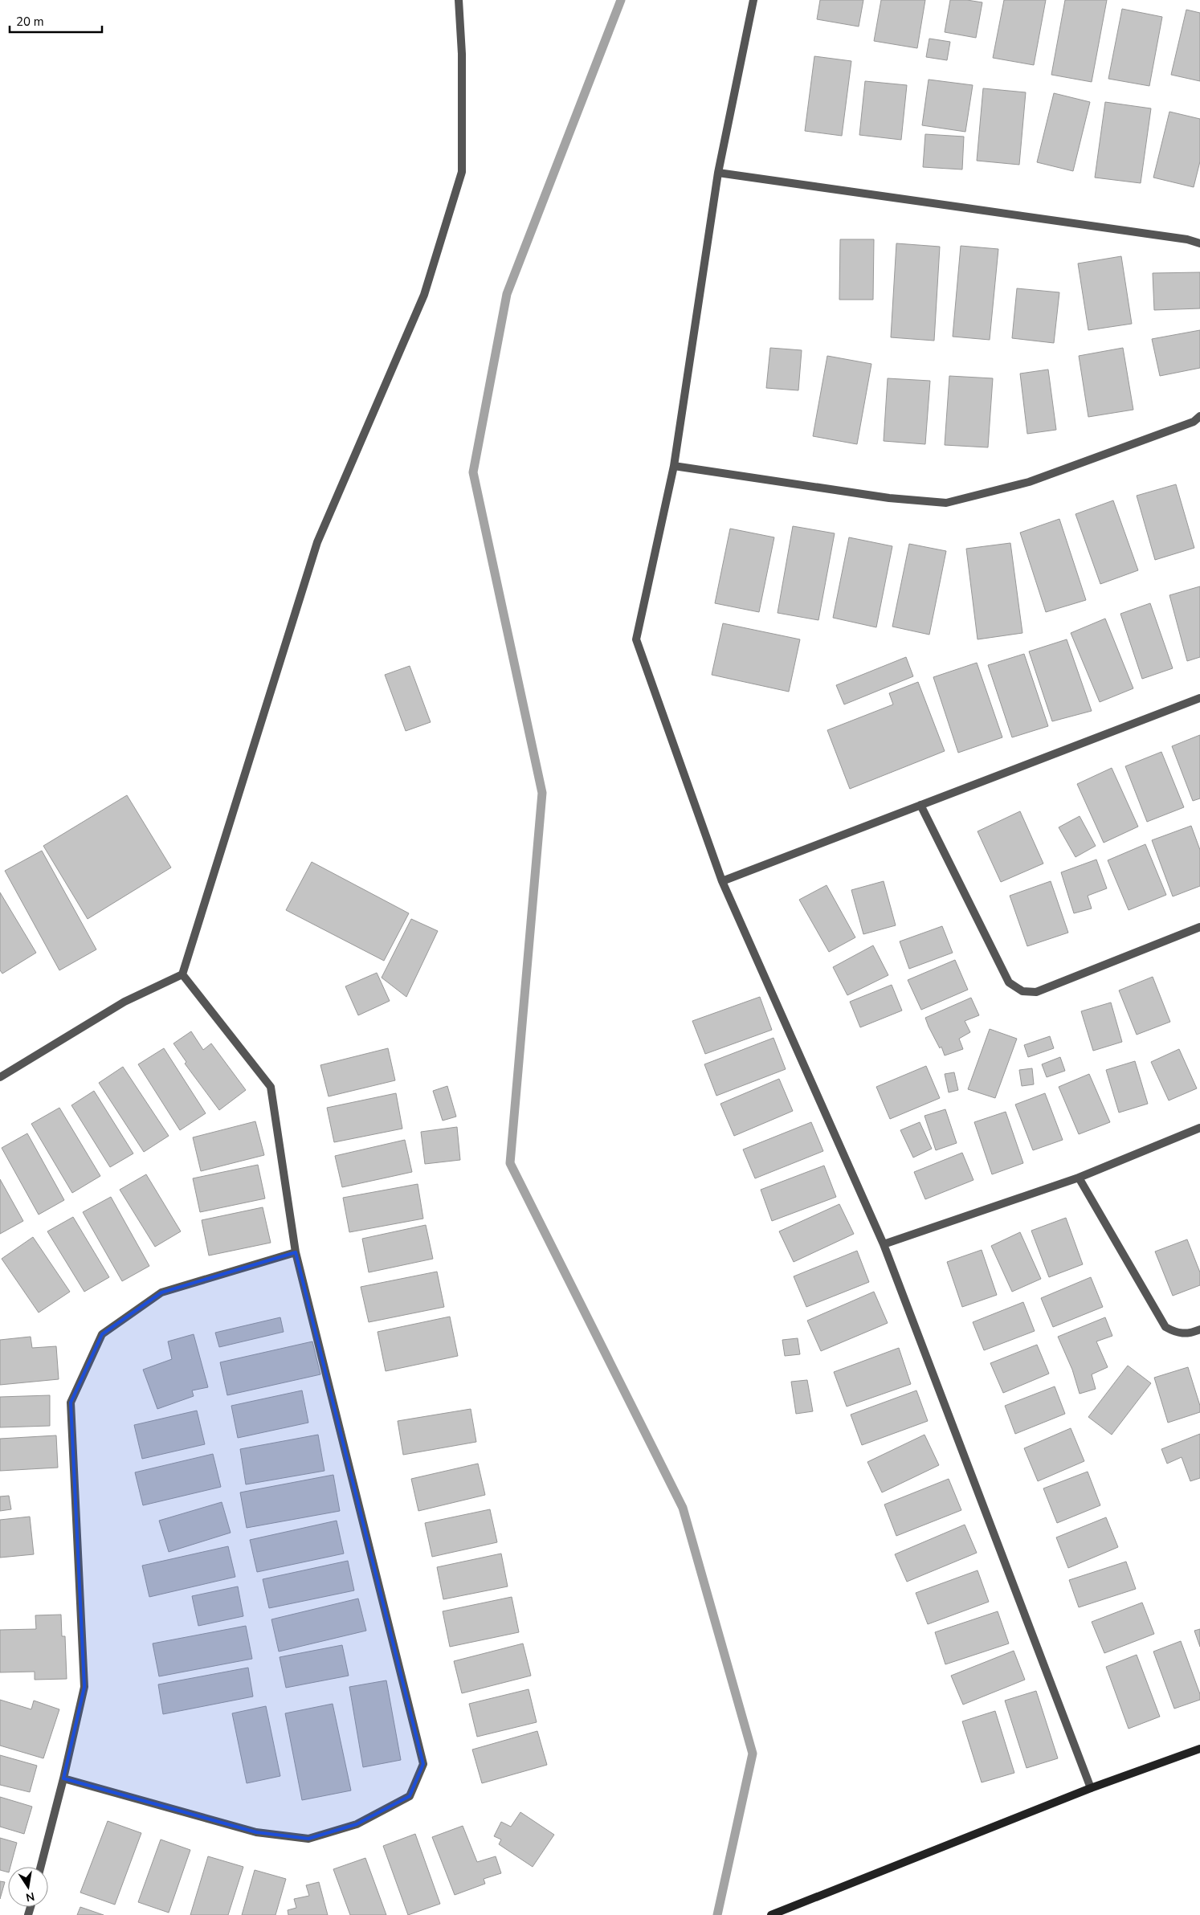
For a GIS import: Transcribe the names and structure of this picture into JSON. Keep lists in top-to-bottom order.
{
  "scale_bar": "20 m",
  "north": "bottom"
}
